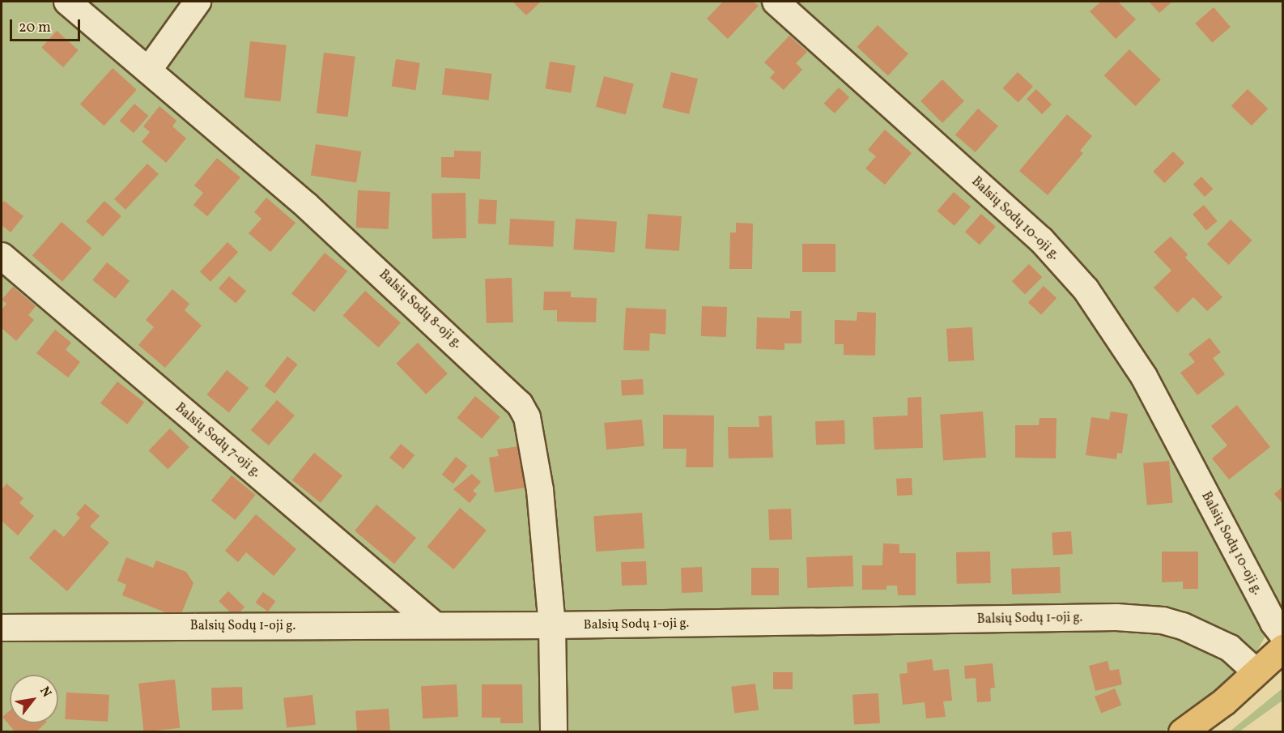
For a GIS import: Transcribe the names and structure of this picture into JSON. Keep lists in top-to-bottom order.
{
  "streets": {
    "street": [
      "Balsių Sodų 10-oji g.",
      "Balsių Sodų 8-oji g.",
      "Balsių Sodų 7-oji g.",
      "Balsių Sodų 1-oji g."
    ]
  },
  "crossings": [
    ["Balsių Sodų 8-oji g.", "Balsių Sodų 1-oji g."],
    ["Balsių Sodų 7-oji g.", "Balsių Sodų 1-oji g."]
  ],
  "scale_bar": "20 m",
  "north": "top right"
}
